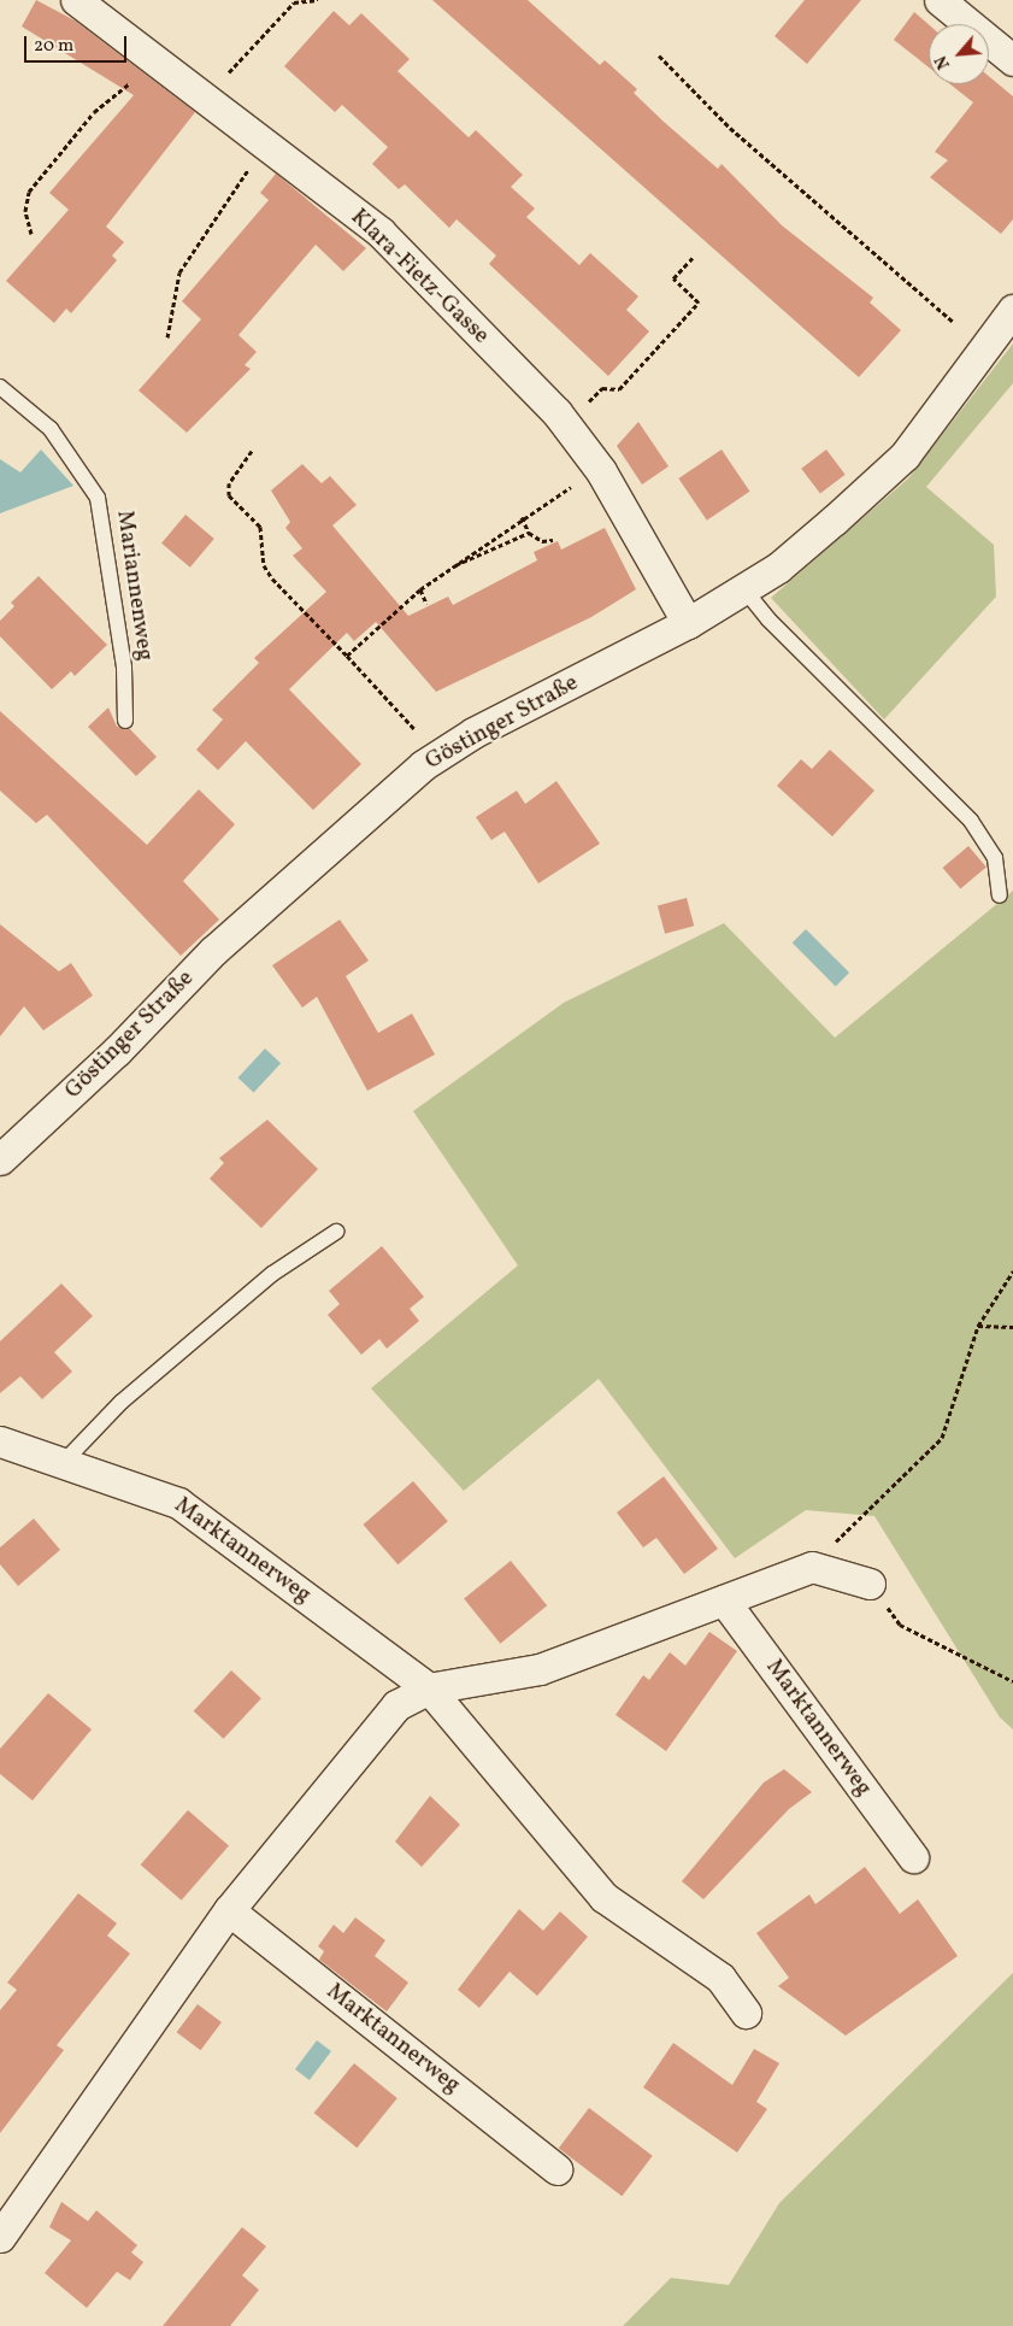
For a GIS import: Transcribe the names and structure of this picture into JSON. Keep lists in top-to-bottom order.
{
  "streets": {
    "street": ["Klara-Fietz-Gasse", "Göstinger Straße", "Marktannerweg"],
    "lane": ["Mariannenweg"]
  },
  "crossings": [
    ["Klara-Fietz-Gasse", "Göstinger Straße"]
  ],
  "scale_bar": "20 m",
  "north": "bottom left"
}
